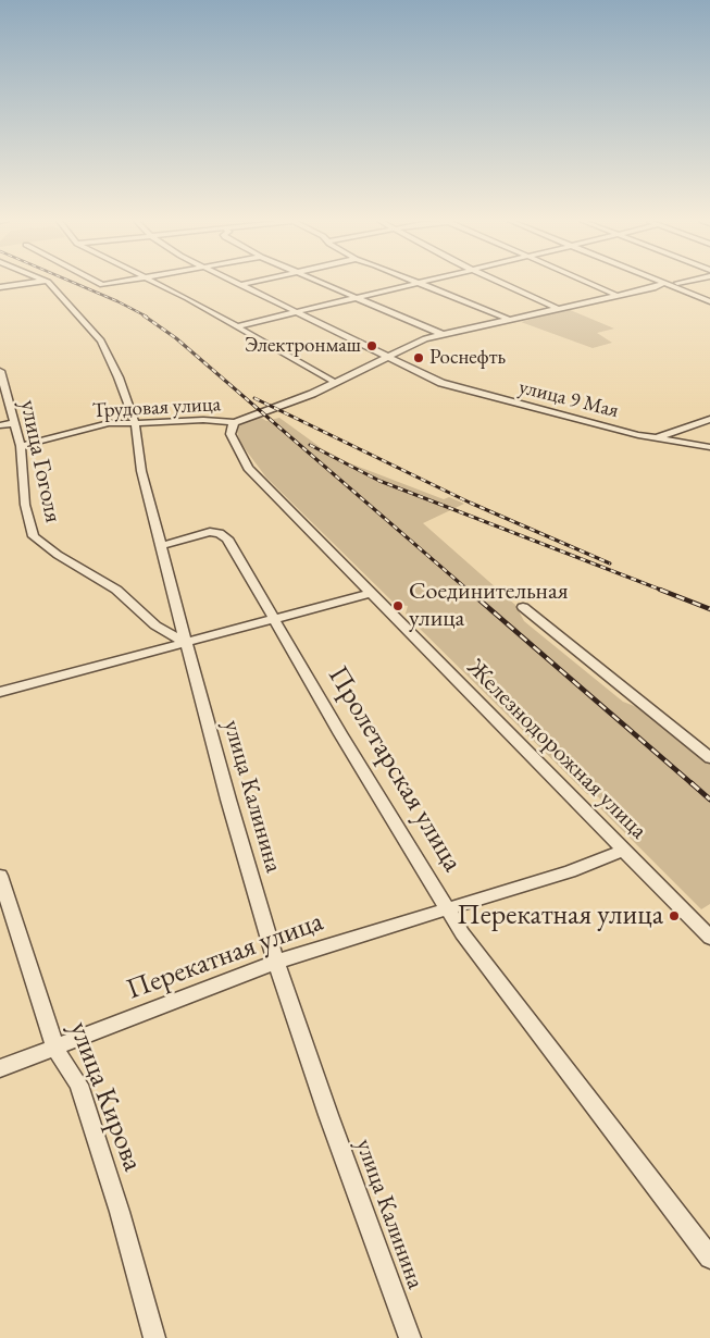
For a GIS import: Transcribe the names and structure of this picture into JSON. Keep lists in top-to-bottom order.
{
  "streets": {
    "street": [
      "улица 9 Мая",
      "Трудовая улица",
      "улица Гоголя",
      "Железнодорожная улица",
      "Пролетарская улица",
      "улица Калинина",
      "Перекатная улица",
      "улица Кирова"
    ]
  },
  "crossings": [
    ["улица 9 Мая", "Трудовая улица"],
    ["Трудовая улица", "улица Гоголя"],
    ["Трудовая улица", "Железнодорожная улица"],
    ["Трудовая улица", "улица Калинина"],
    ["улица Гоголя", "улица Калинина"],
    ["Железнодорожная улица", "Перекатная улица"],
    ["Пролетарская улица", "улица Калинина"],
    ["Пролетарская улица", "Перекатная улица"],
    ["улица Калинина", "Перекатная улица"],
    ["Перекатная улица", "улица Кирова"]
  ],
  "places": [
    "Электронмаш",
    "Роснефть",
    "Соединительная улица",
    "Перекатная улица"
  ]
}
